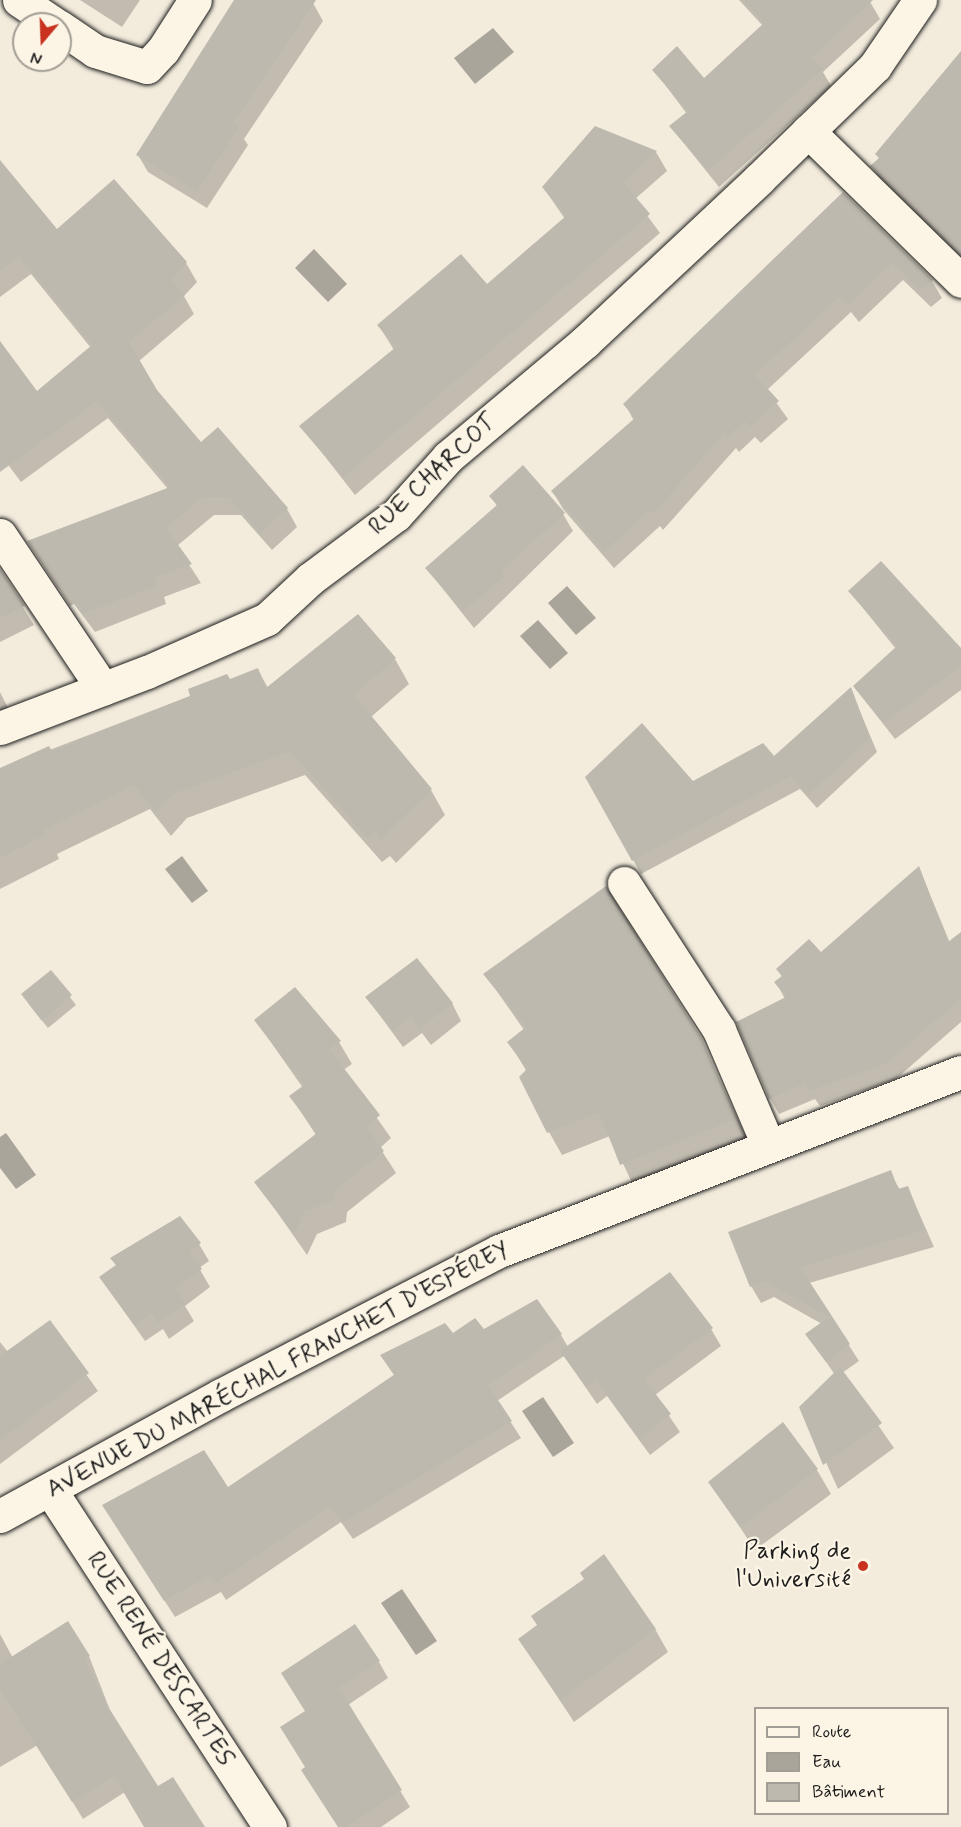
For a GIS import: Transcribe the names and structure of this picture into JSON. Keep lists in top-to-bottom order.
{
  "streets": {
    "street": ["RUE CHARCOT", "AVENUE DU MARÉCHAL FRANCHET D'ESPÉREY", "RUE RENÉ DESCARTES"]
  },
  "crossings": [
    ["AVENUE DU MARÉCHAL FRANCHET D'ESPÉREY", "RUE RENÉ DESCARTES"]
  ],
  "places": ["Parking de l'Université"],
  "legend": ["Route", "Eau", "Bâtiment"],
  "north": "bottom"
}
